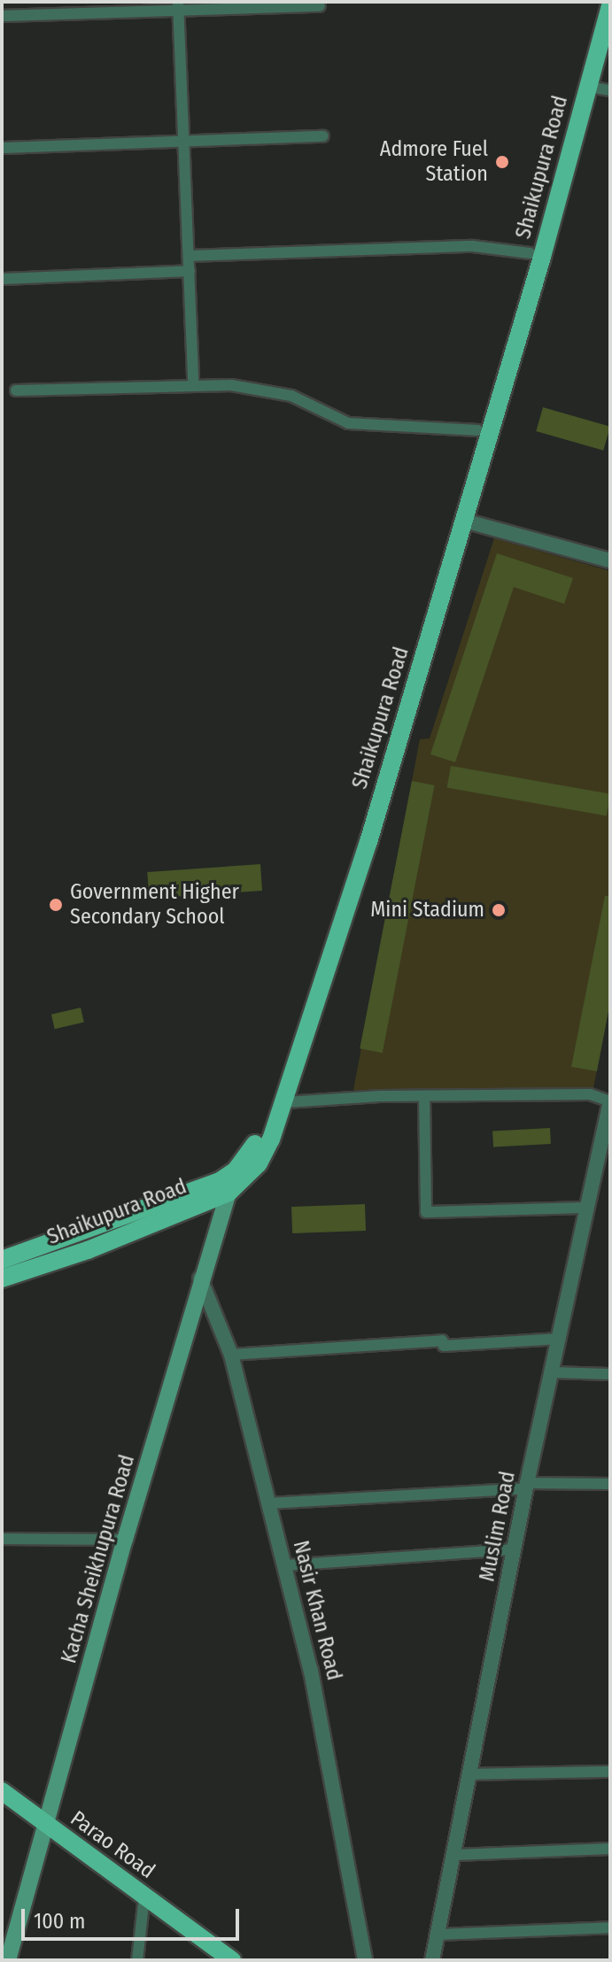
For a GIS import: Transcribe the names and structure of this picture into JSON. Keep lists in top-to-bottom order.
{
  "streets": {
    "main road": ["Shaikupura Road", "Kacha Sheikhupura Road", "Parao Road"],
    "street": ["Muslim Road", "Nasir Khan Road"]
  },
  "crossings": [
    ["Shaikupura Road", "Kacha Sheikhupura Road"],
    ["Kacha Sheikhupura Road", "Nasir Khan Road"],
    ["Kacha Sheikhupura Road", "Parao Road"]
  ],
  "places": ["Admore Fuel Station", "Government Higher Secondary School", "Mini Stadium"],
  "scale_bar": "100 m"
}
